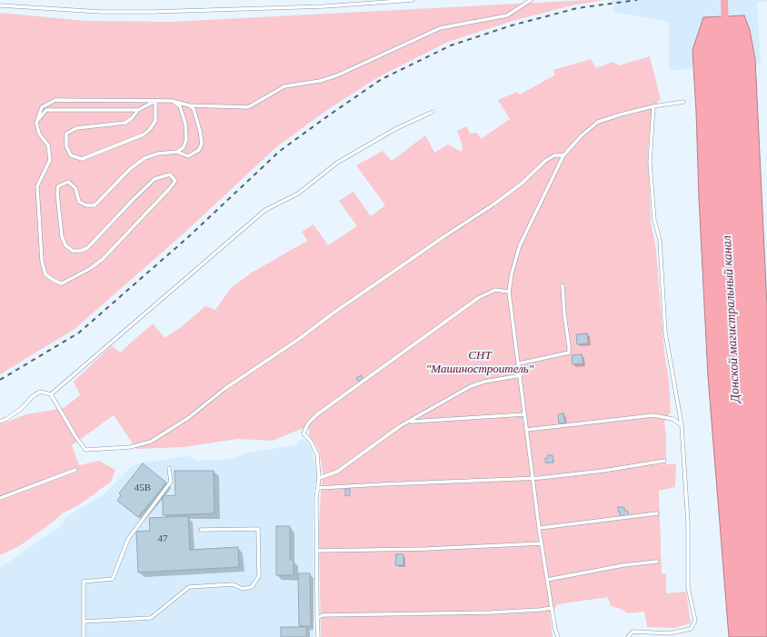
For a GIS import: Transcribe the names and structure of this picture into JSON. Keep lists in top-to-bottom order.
{
  "water": ["Донской магистральный канал"],
  "parks": ["СНТ \"Машиностроитель\""],
  "house_numbers": ["45В", "47"]
}
